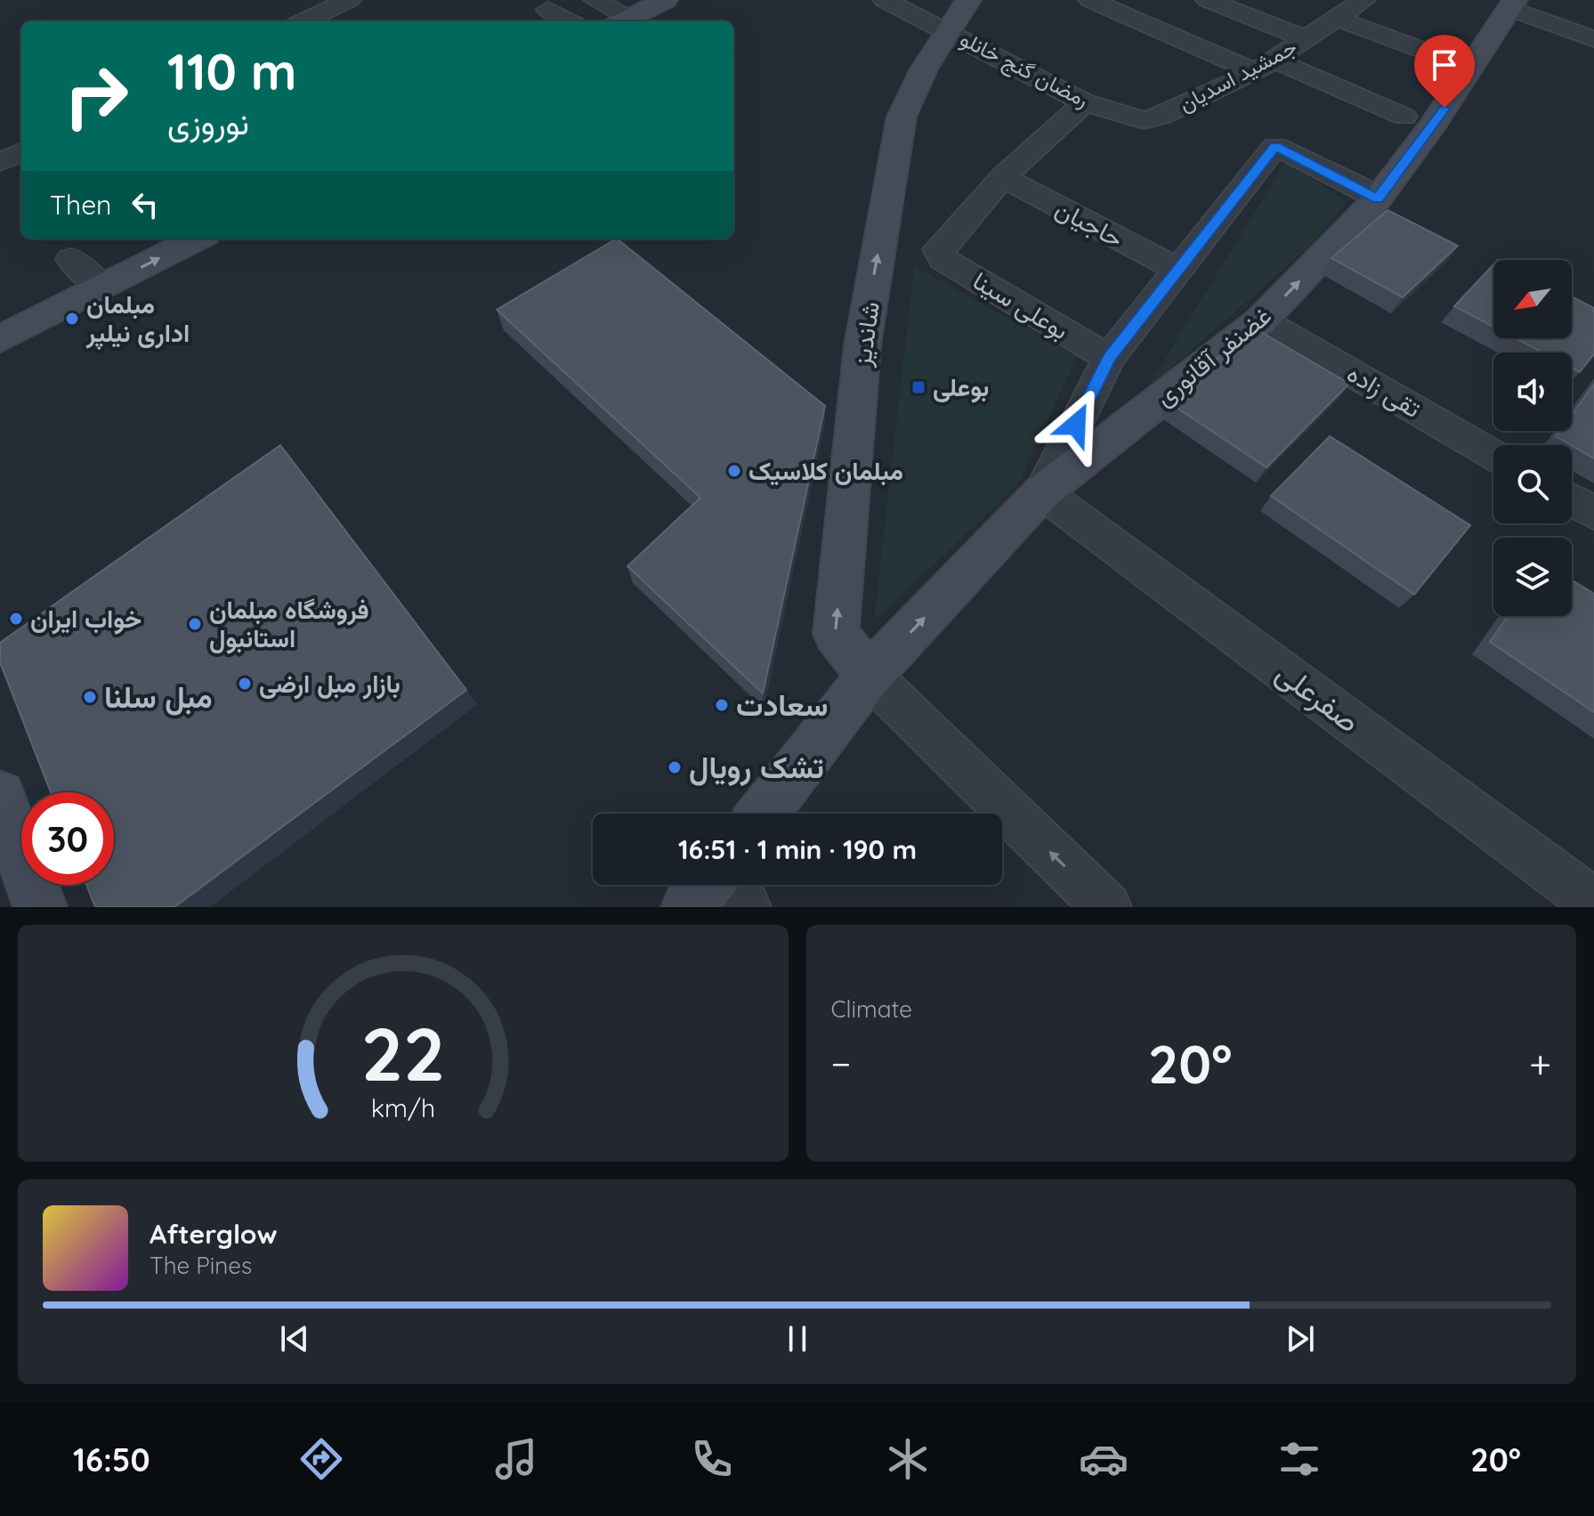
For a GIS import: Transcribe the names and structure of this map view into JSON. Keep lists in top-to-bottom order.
{
  "streets": {
    "street": [
      "رمضان گنج خانلو",
      "جمشید اسدیان",
      "حاجیان",
      "بوعلی سینا",
      "شاندیز",
      "غضنفر آقانوری",
      "تقی زاده",
      "صفرعلی"
    ]
  },
  "crossings": [
    ["رمضان گنج خانلو", "جمشید اسدیان"],
    ["رمضان گنج خانلو", "شاندیز"],
    ["حاجیان", "بوعلی سینا"],
    ["شاندیز", "غضنفر آقانوری"],
    ["غضنفر آقانوری", "تقی زاده"],
    ["غضنفر آقانوری", "صفرعلی"]
  ],
  "one_way": ["شاندیز", "غضنفر آقانوری"],
  "places": {
    "other": [
      "مبلمان اداری نیلپر",
      "مبلمان کلاسیک",
      "خواب ایران",
      "فروشگاه مبلمان استانبول",
      "بازار مبل ارضی",
      "مبل سلنا",
      "سعادت",
      "تشک رویال"
    ],
    "transit": ["بوعلی"]
  },
  "north": "bottom left",
  "page": {
    "turn": ["110 m", "نوروزی"],
    "then": "Then",
    "limit": "30",
    "trip": "16:51 · 1 min · 190 m",
    "tile": "Climate",
    "heat": ["−", "20°", "+"],
    "song": ["Afterglow", "The Pines"],
    "tabs": ["16:50", "20°"],
    "gauge": ["22", "km/h"]
  }
}
